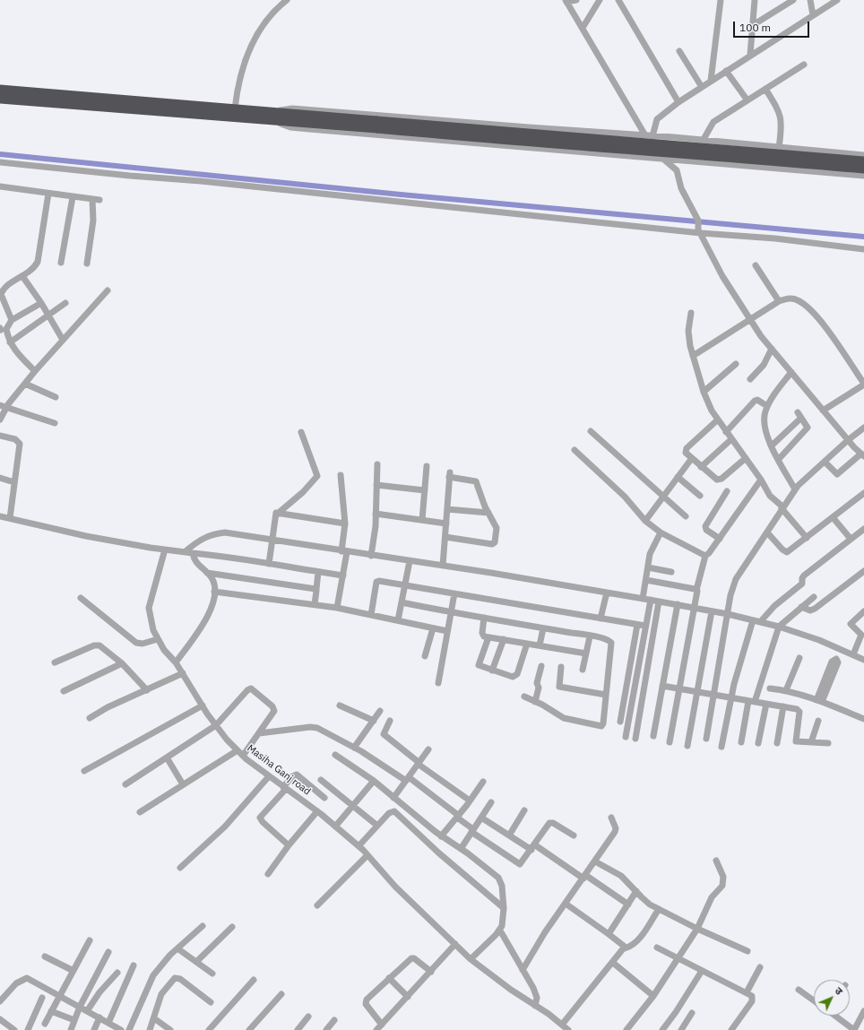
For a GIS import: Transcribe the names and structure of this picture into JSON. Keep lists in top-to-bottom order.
{
  "streets": {
    "street": ["Masiha Ganj road"]
  },
  "scale_bar": "100 m",
  "north": "top right"
}
